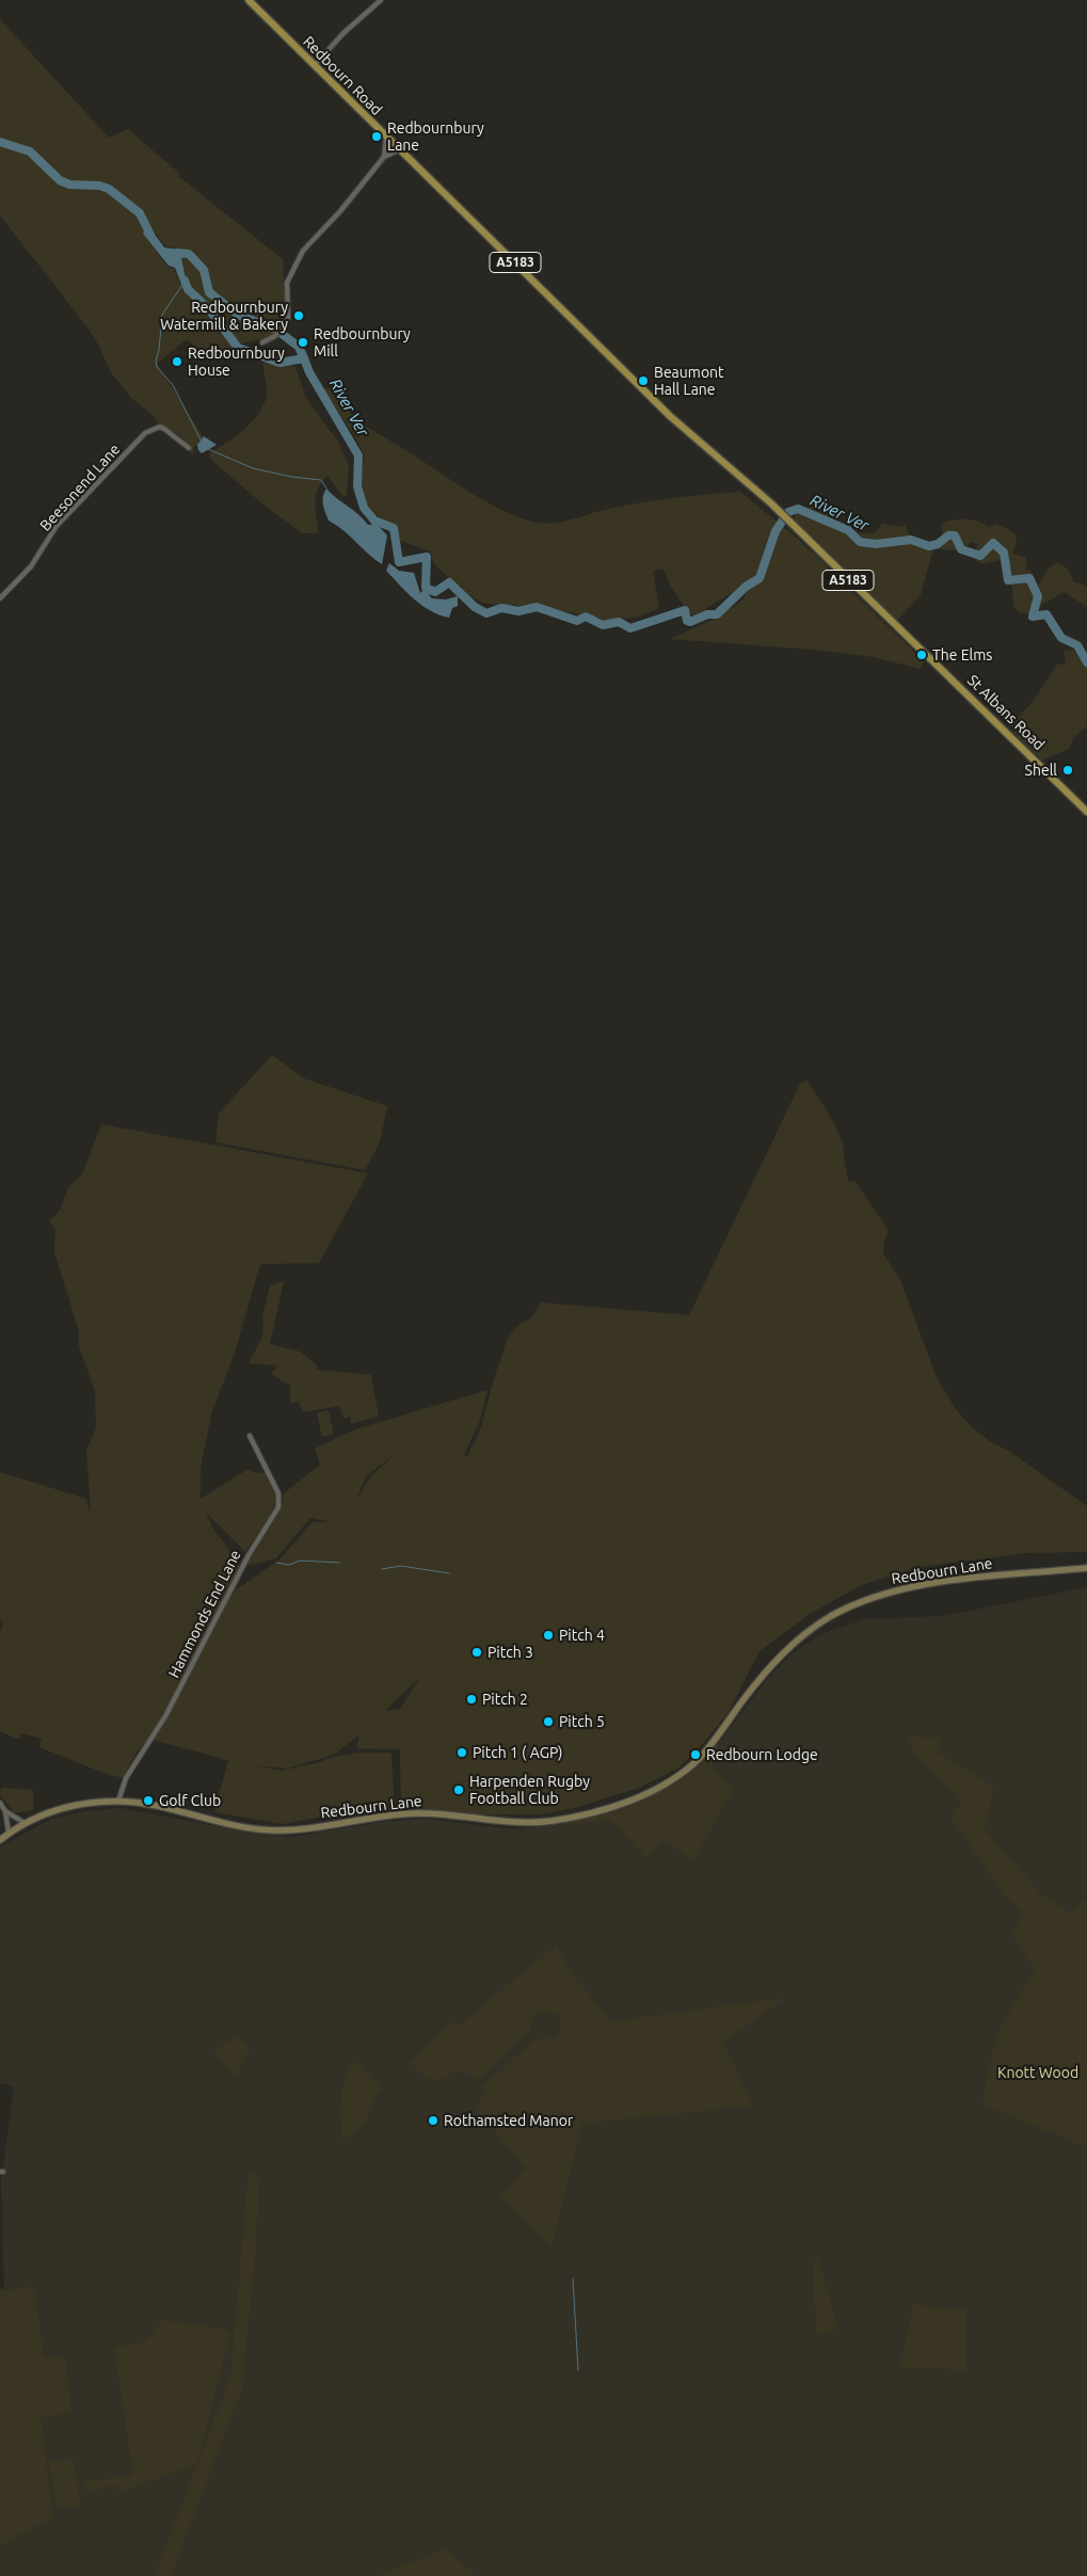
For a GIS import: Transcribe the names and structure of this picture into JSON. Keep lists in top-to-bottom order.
{
  "streets": {
    "main road": [
      "Redbourn Road",
      "A5183",
      "St Albans Road",
      "Redbourn Lane"
    ],
    "street": ["Beesonend Lane", "Hammonds End Lane"]
  },
  "crossings": [
    ["Redbourn Road", "St Albans Road"],
    ["Redbourn Lane", "Hammonds End Lane"]
  ],
  "water": ["River Ver"],
  "parks": ["Knott Wood"],
  "places": [
    "Redbournbury Lane",
    "Redbournbury Watermill & Bakery",
    "Redbournbury Mill",
    "Redbournbury House",
    "Beaumont Hall Lane",
    "The Elms",
    "Shell",
    "Pitch 4",
    "Pitch 3",
    "Pitch 2",
    "Pitch 5",
    "Pitch 1 ( AGP)",
    "Redbourn Lodge",
    "Harpenden Rugby Football Club",
    "Golf Club",
    "Rothamsted Manor"
  ]
}
